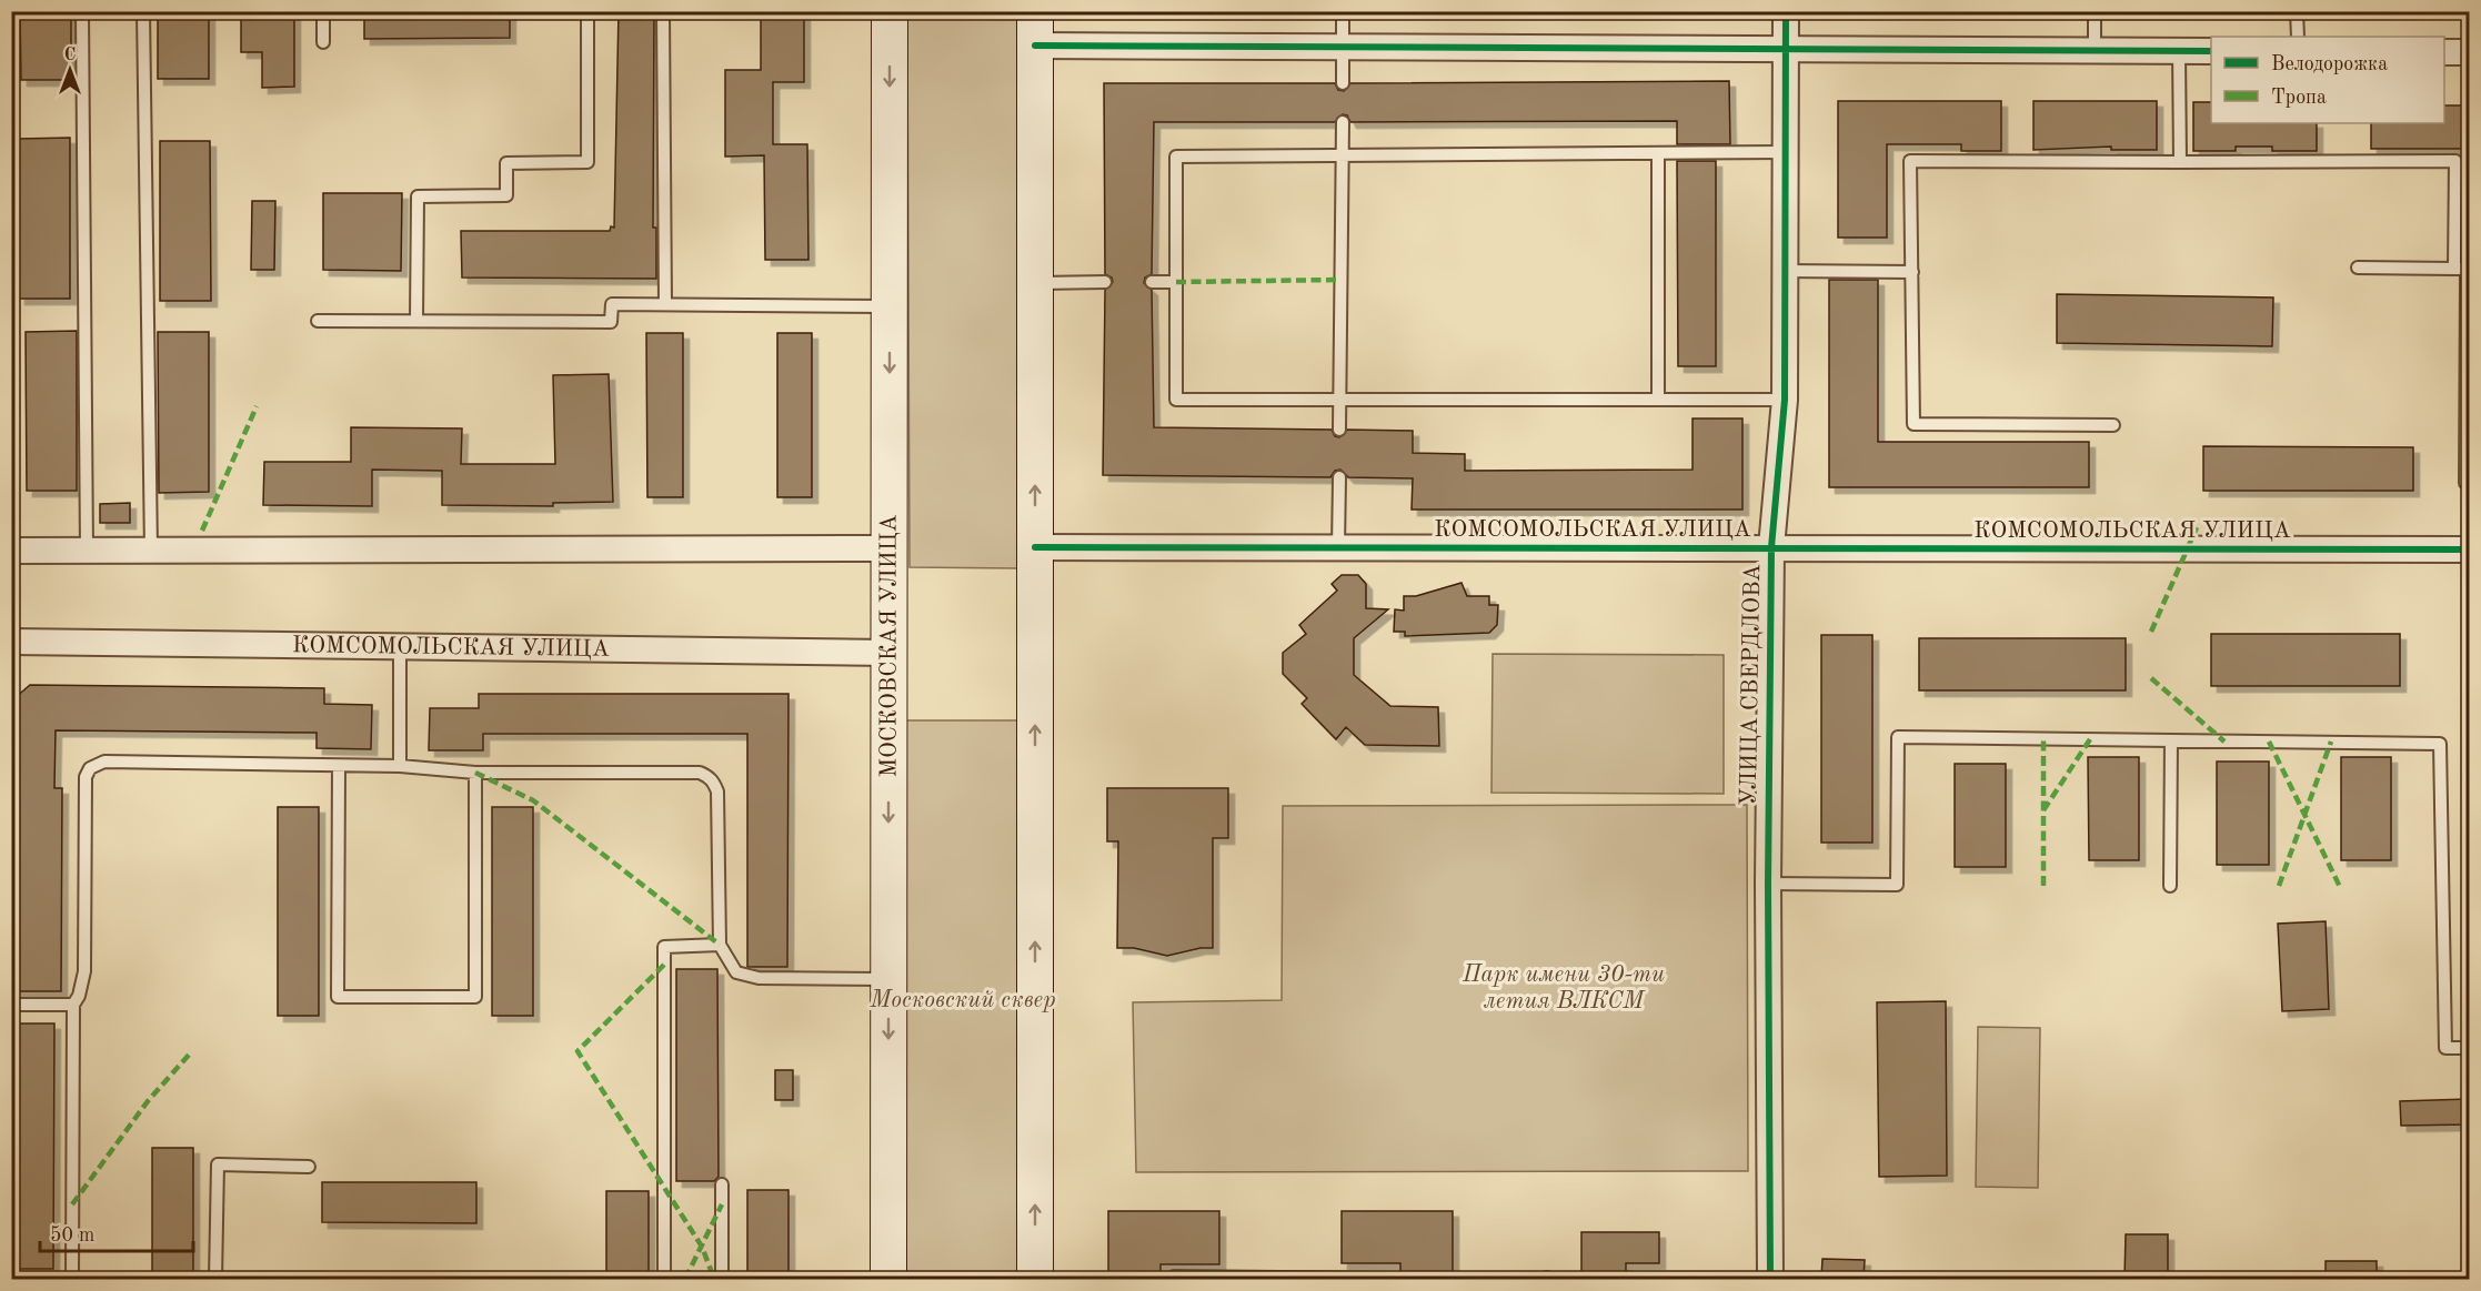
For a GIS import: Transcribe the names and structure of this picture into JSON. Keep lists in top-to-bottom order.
{
  "streets": {
    "main road": ["МОСКОВСКАЯ УЛИЦА"],
    "street": ["КОМСОМОЛЬСКАЯ УЛИЦА", "УЛИЦА СВЕРДЛОВА"]
  },
  "crossings": [
    ["КОМСОМОЛЬСКАЯ УЛИЦА", "МОСКОВСКАЯ УЛИЦА"],
    ["КОМСОМОЛЬСКАЯ УЛИЦА", "УЛИЦА СВЕРДЛОВА"]
  ],
  "parks": ["Парк имени 30-ти летия ВЛКСМ", "Московский сквер"],
  "legend": ["Велодорожка", "Тропа"],
  "scale_bar": "50 m",
  "north": "top"
}
